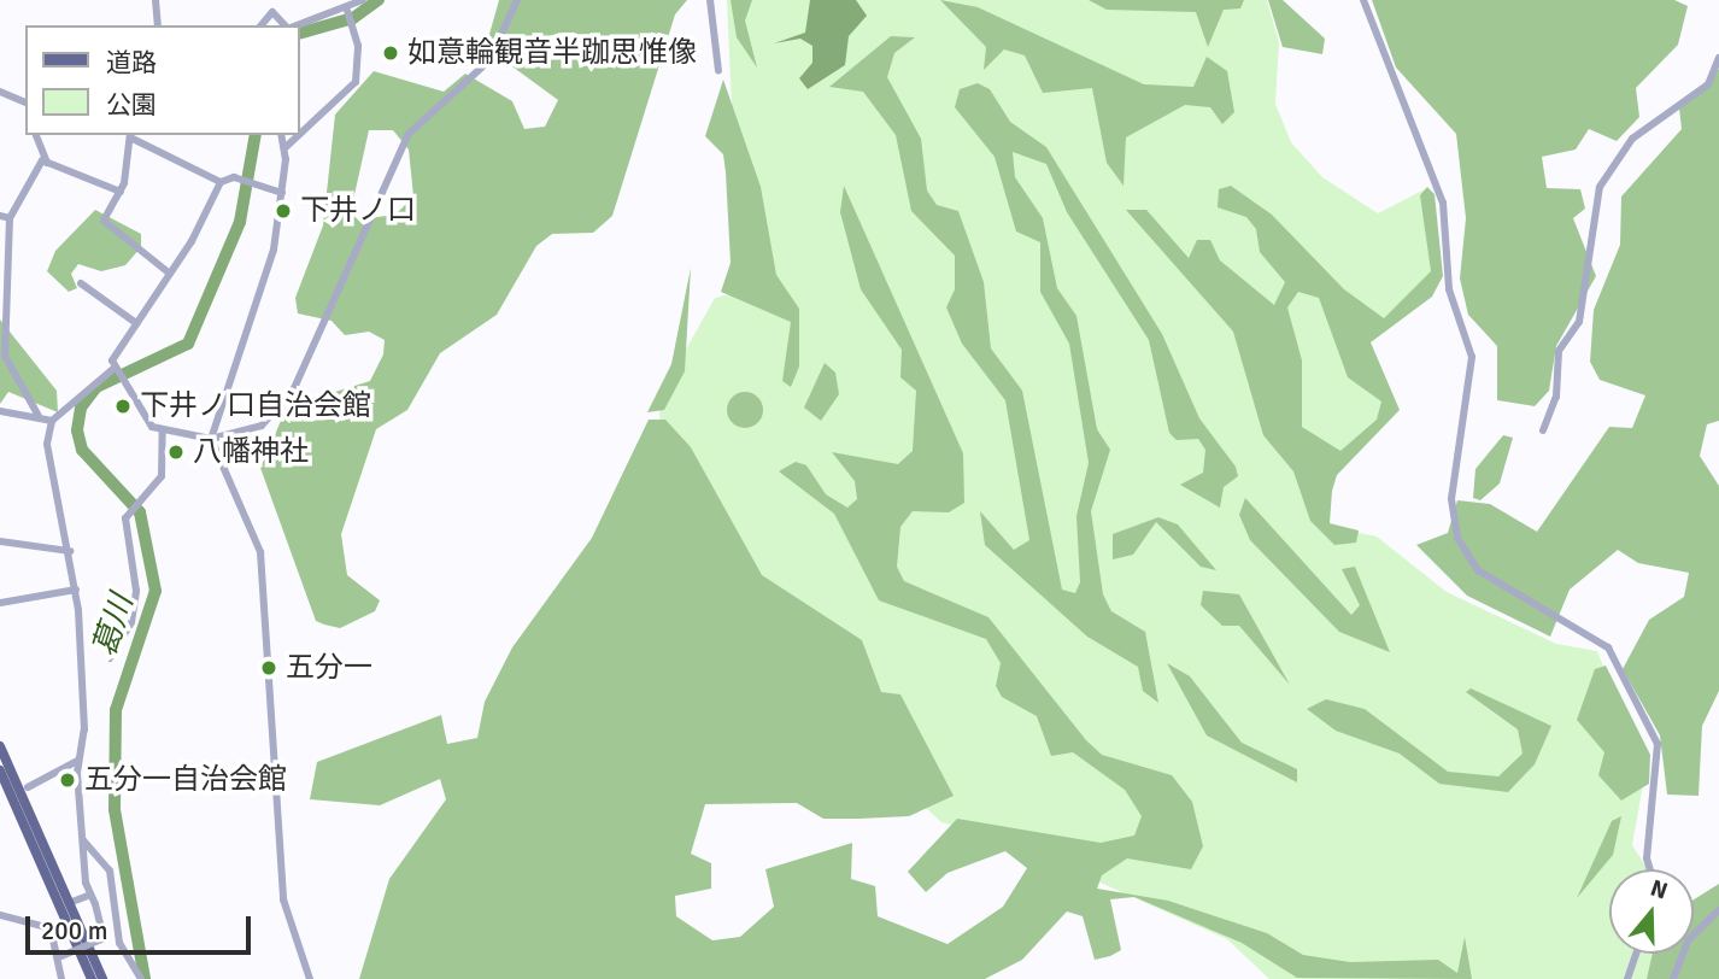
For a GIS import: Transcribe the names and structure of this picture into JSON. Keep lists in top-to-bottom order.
{
  "water": ["葛川"],
  "places": [
    "如意輪観音半跏思惟像",
    "下井ノ口",
    "下井ノ口自治会館",
    "八幡神社",
    "五分一",
    "五分一自治会館"
  ],
  "legend": ["道路", "公園"],
  "scale_bar": "200 m",
  "north": "top"
}
